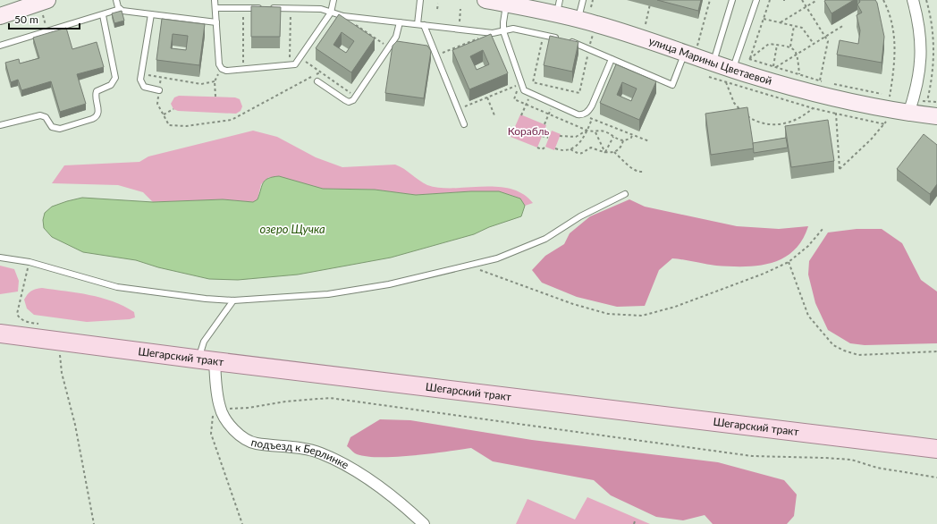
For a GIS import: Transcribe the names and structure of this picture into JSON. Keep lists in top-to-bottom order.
{
  "streets": {
    "main road": ["Шегарский тракт"],
    "street": ["улица Марины Цветаевой", "подъезд к Берлинке"]
  },
  "crossings": [
    ["Шегарский тракт", "подъезд к Берлинке"]
  ],
  "water": ["озеро Щучка"],
  "parks": ["Корабль"],
  "scale_bar": "50 m"
}
